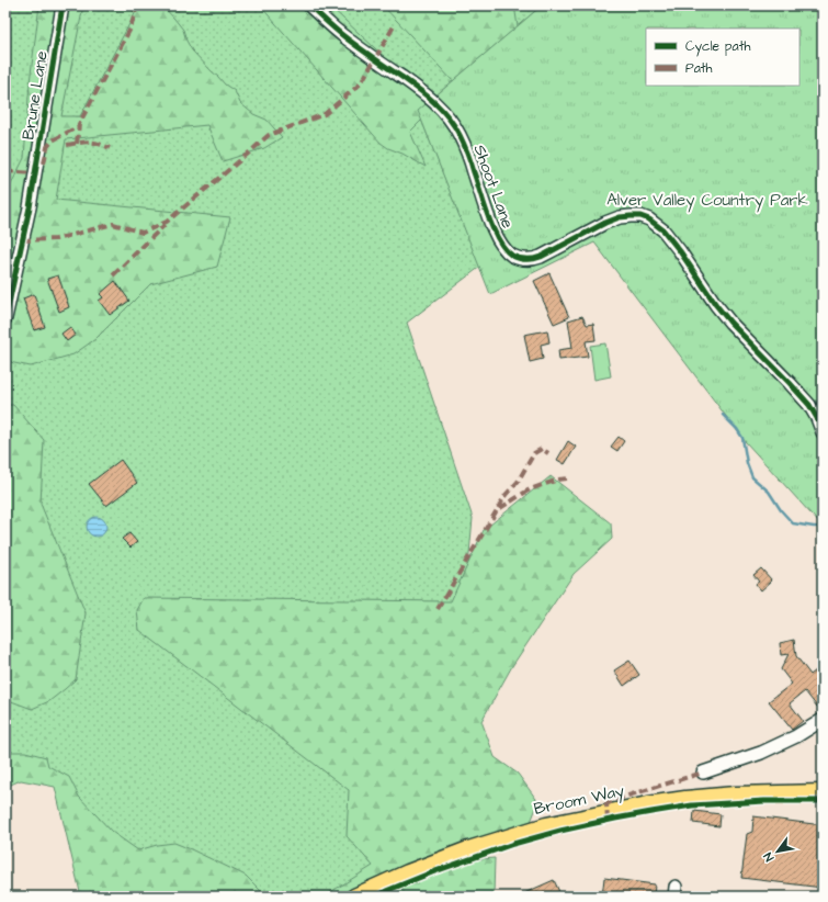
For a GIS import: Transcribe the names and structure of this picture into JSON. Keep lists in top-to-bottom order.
{
  "streets": {
    "main road": ["Broom Way"],
    "street": ["Brune Lane", "Shoot Lane"]
  },
  "parks": ["Alver Valley Country Park"],
  "legend": ["Cycle path", "Path"],
  "north": "bottom left"
}
